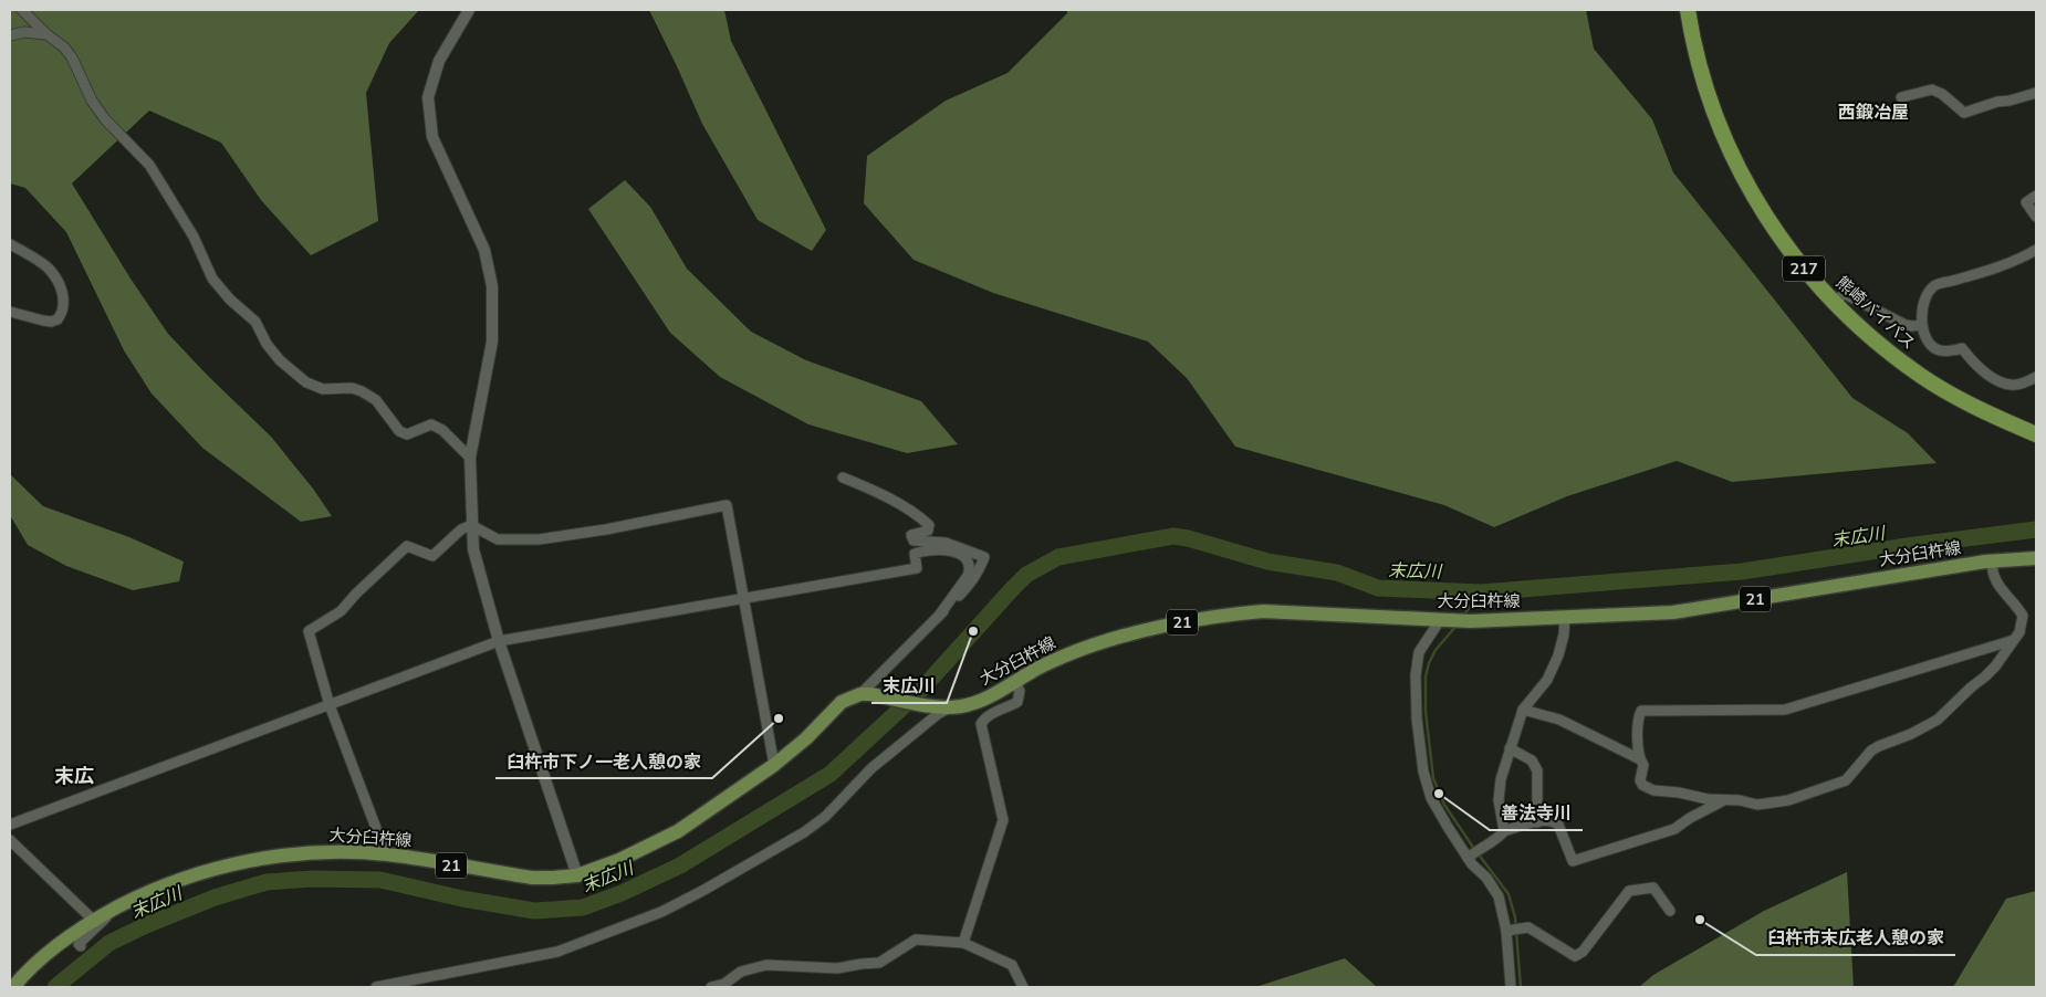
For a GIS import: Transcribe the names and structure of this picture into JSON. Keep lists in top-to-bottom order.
{
  "streets": {
    "highway": ["217", "熊崎バイパス"],
    "main road": ["大分臼杵線", "21"]
  },
  "districts": ["西鍛冶屋", "末広"],
  "water": ["末広川"],
  "places": [
    "末広川",
    "臼杵市下ノ一老人憩の家",
    "善法寺川",
    "臼杵市末広老人憩の家"
  ]
}
